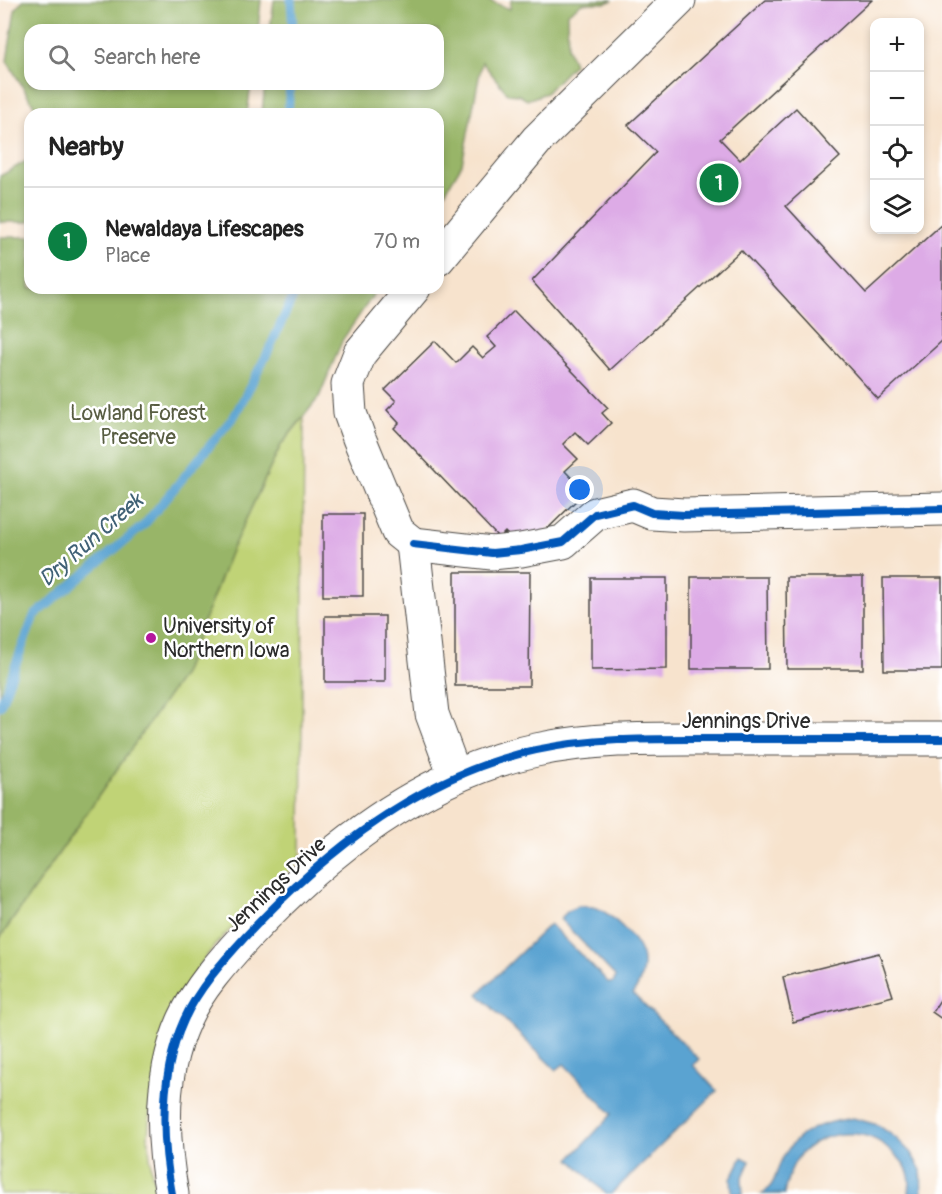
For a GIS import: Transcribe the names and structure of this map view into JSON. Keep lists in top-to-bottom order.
{
  "streets": {
    "street": ["Jennings Drive"]
  },
  "water": ["Dry Run Creek"],
  "parks": ["Lowland Forest Preserve"],
  "places": ["University of Northern Iowa"],
  "page": {
    "map_buttons": ["+", "−"],
    "search": "Search here",
    "heading": "Nearby",
    "pins": "1",
    "list": [
      {
        "mark": "1",
        "name": "Newaldaya Lifescapes",
        "note": "Place",
        "value": "70 m"
      }
    ]
  }
}
